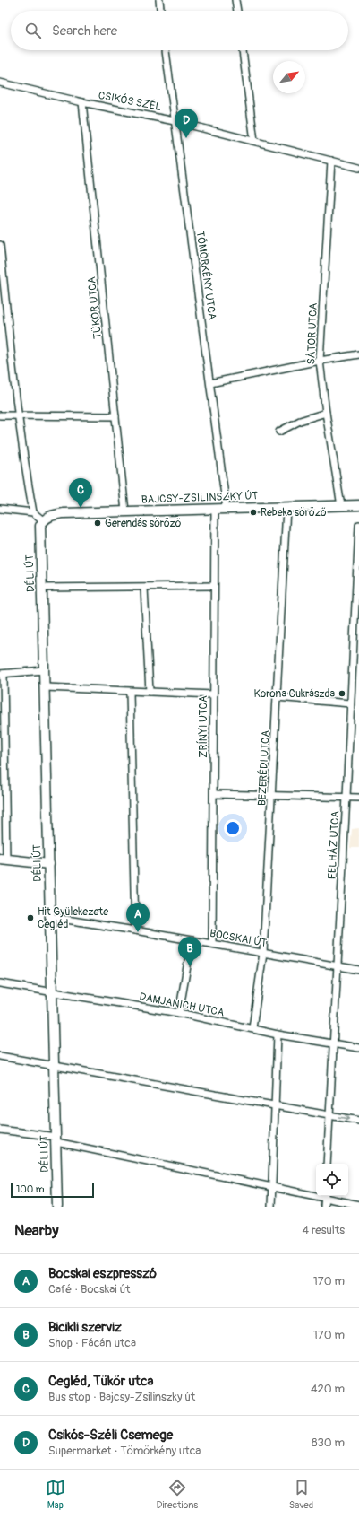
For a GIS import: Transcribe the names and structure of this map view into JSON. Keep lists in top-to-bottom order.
{
  "streets": {
    "main road": ["BAJCSY-ZSILINSZKY ÚT", "DÉLI ÚT"],
    "street": [
      "CSIKÓS SZÉL",
      "TÖMÖRKÉNY UTCA",
      "TÜKÖR UTCA",
      "SÁTOR UTCA",
      "ZRÍNYI UTCA",
      "BEZERÉDI UTCA",
      "FELHÁZ UTCA",
      "BOCSKAI ÚT",
      "DAMJANICH UTCA"
    ]
  },
  "crossings": [
    ["CSIKÓS SZÉL", "TÖMÖRKÉNY UTCA"],
    ["CSIKÓS SZÉL", "TÜKÖR UTCA"],
    ["CSIKÓS SZÉL", "SÁTOR UTCA"],
    ["TÖMÖRKÉNY UTCA", "BAJCSY-ZSILINSZKY ÚT"],
    ["TÜKÖR UTCA", "BAJCSY-ZSILINSZKY ÚT"],
    ["SÁTOR UTCA", "BAJCSY-ZSILINSZKY ÚT"],
    ["BAJCSY-ZSILINSZKY ÚT", "DÉLI ÚT"],
    ["BAJCSY-ZSILINSZKY ÚT", "ZRÍNYI UTCA"],
    ["BAJCSY-ZSILINSZKY ÚT", "BEZERÉDI UTCA"],
    ["DÉLI ÚT", "BOCSKAI ÚT"],
    ["DÉLI ÚT", "DAMJANICH UTCA"],
    ["ZRÍNYI UTCA", "BOCSKAI ÚT"],
    ["BEZERÉDI UTCA", "BOCSKAI ÚT"],
    ["BEZERÉDI UTCA", "DAMJANICH UTCA"],
    ["FELHÁZ UTCA", "BOCSKAI ÚT"],
    ["FELHÁZ UTCA", "DAMJANICH UTCA"]
  ],
  "places": [
    "Rebeka söröző",
    "Gerendás söröző",
    "Korona Cukrászda",
    "Hit Gyülekezete Cegléd"
  ],
  "scale_bar": "100 m",
  "north": "top right",
  "page": {
    "search": "Search here",
    "pins": [
      "D",
      "C",
      "A",
      "B"
    ],
    "scale": "100 m",
    "heading": ["Nearby", "4 results"],
    "list": [
      {
        "mark": "A",
        "name": "Bocskai eszpresszó",
        "note": "Café · Bocskai út",
        "value": "170 m"
      },
      {
        "mark": "B",
        "name": "Bicikli szerviz",
        "note": "Shop · Fácán utca",
        "value": "170 m"
      },
      {
        "mark": "C",
        "name": "Cegléd, Tükör utca",
        "note": "Bus stop · Bajcsy-Zsilinszky út",
        "value": "420 m"
      },
      {
        "mark": "D",
        "name": "Csikós-Széli Csemege",
        "note": "Supermarket · Tömörkény utca",
        "value": "830 m"
      }
    ],
    "nav": ["Map", "Directions", "Saved"]
  }
}
